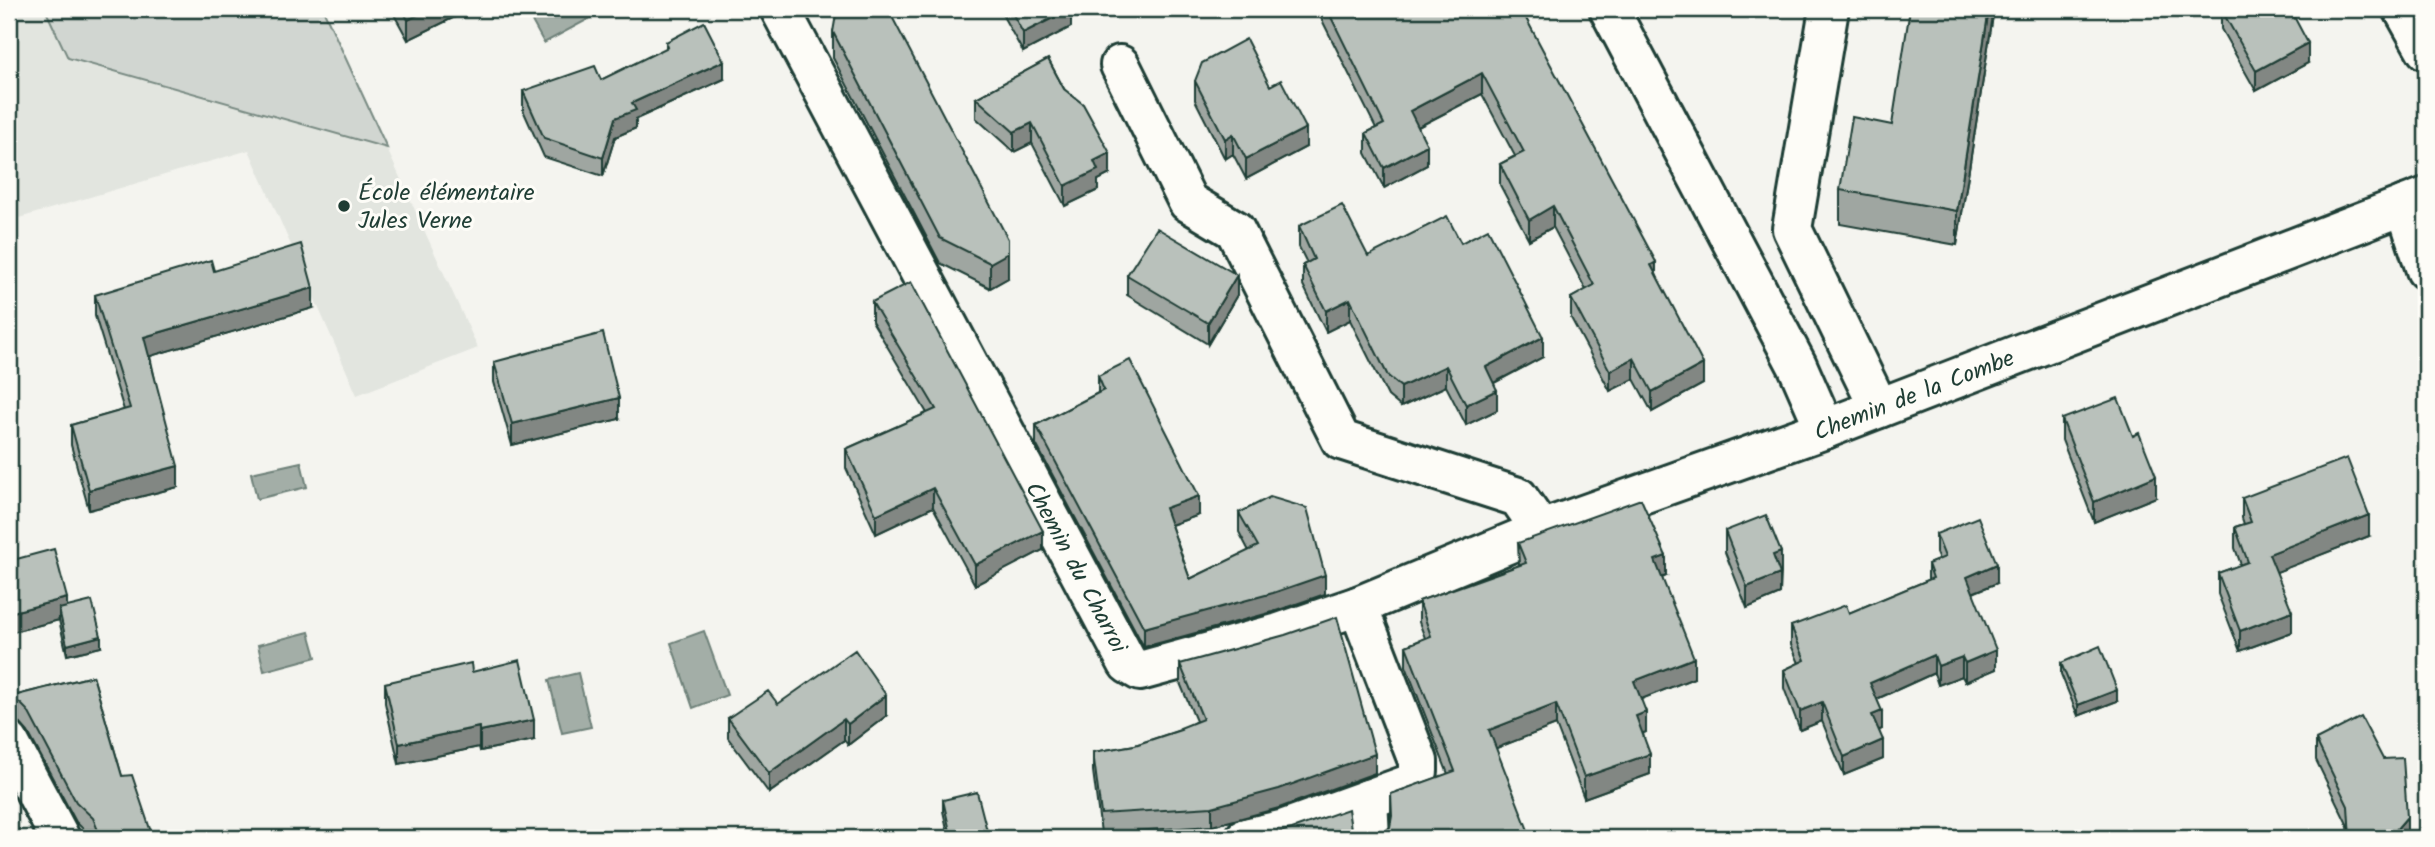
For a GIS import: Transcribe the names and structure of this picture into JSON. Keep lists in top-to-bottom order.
{
  "streets": {
    "street": ["Chemin de la Combe", "Chemin du Charroi"]
  },
  "crossings": [
    ["Chemin de la Combe", "Chemin du Charroi"]
  ],
  "places": ["École élémentaire Jules Verne"]
}
